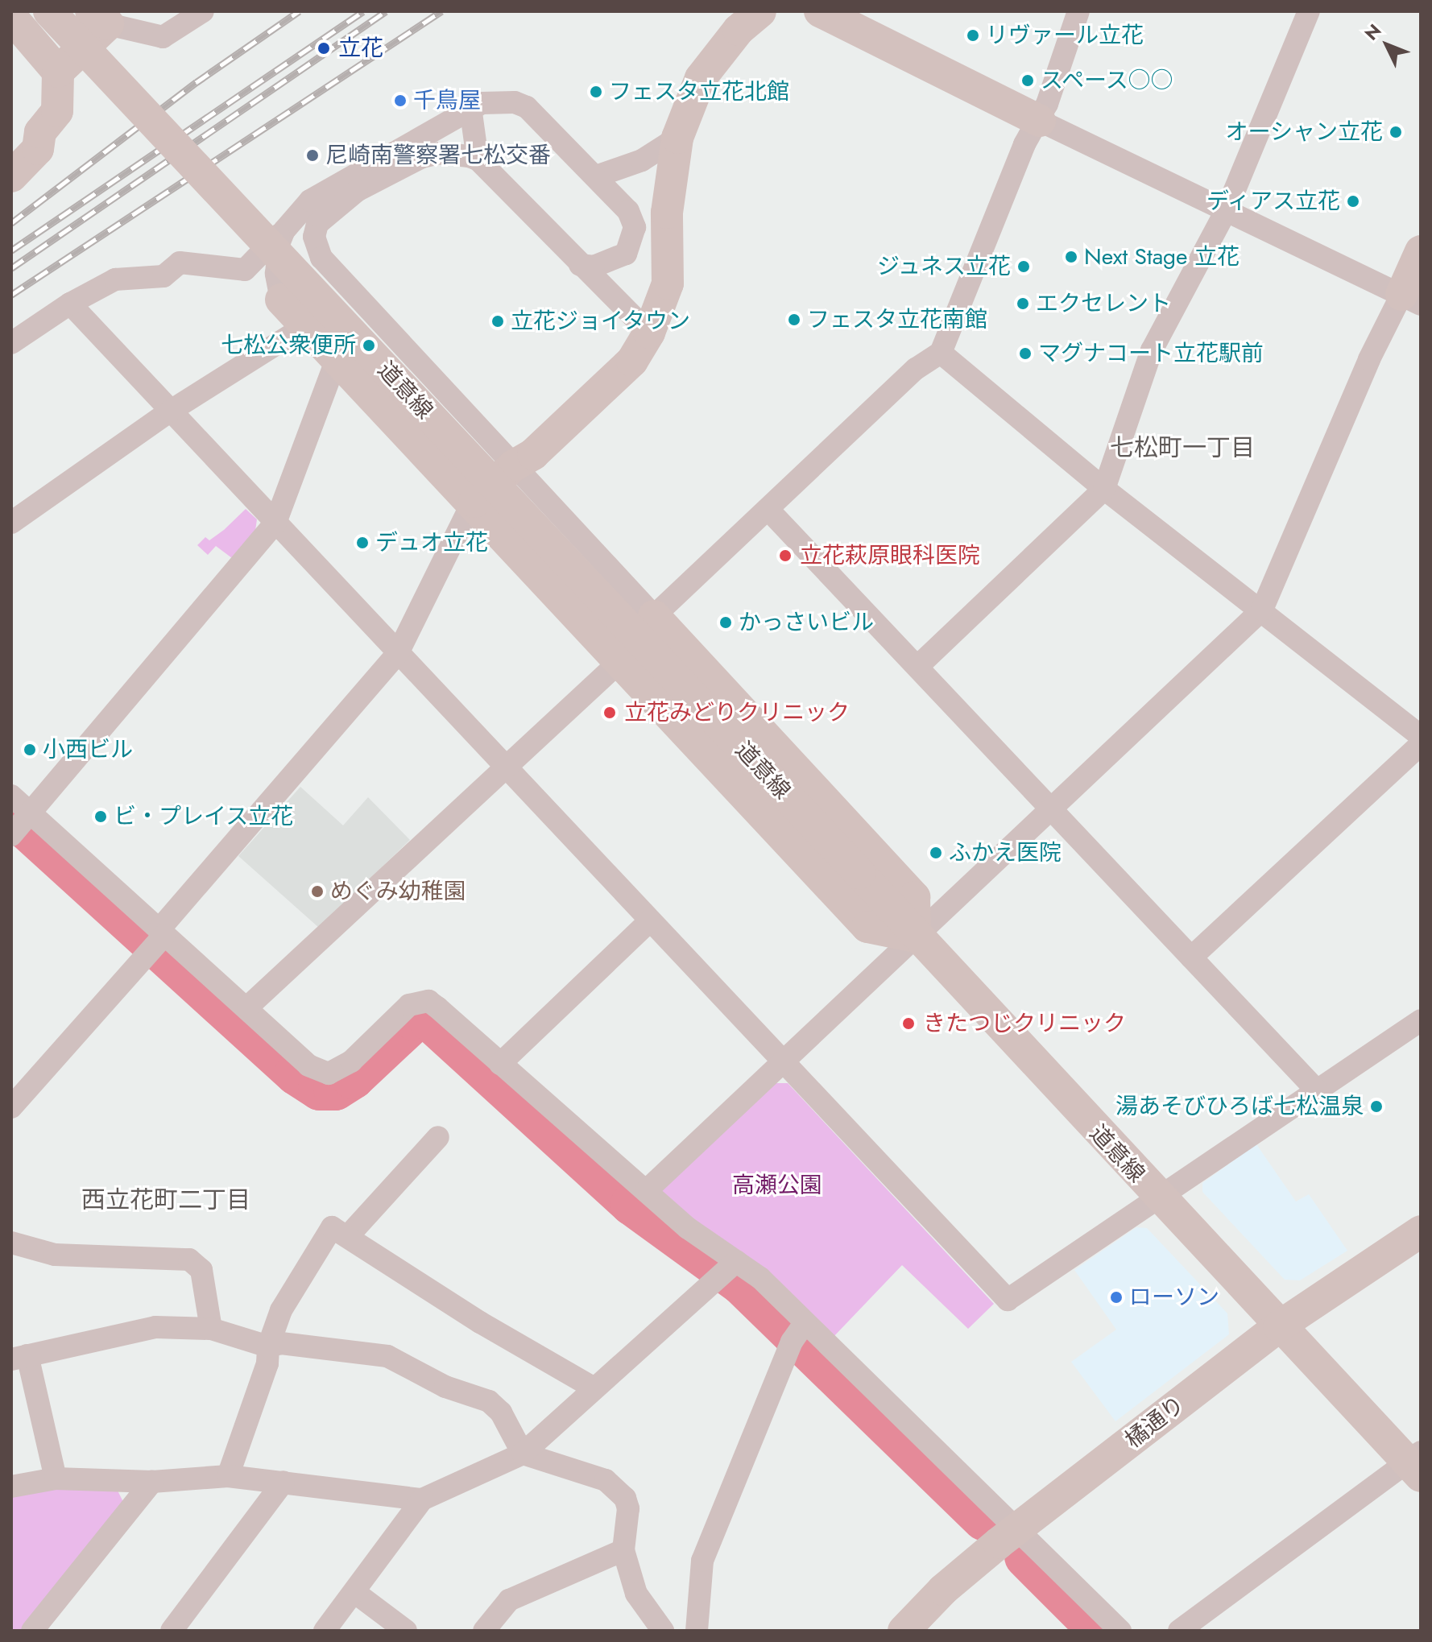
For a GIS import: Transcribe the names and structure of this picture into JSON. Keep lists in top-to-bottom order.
{
  "streets": {
    "street": ["道意線", "橘通り"]
  },
  "crossings": [
    ["道意線", "橘通り"]
  ],
  "districts": ["七松町一丁目", "西立花町二丁目"],
  "parks": ["高瀬公園"],
  "places": [
    "リヴァール立花",
    "立花",
    "スペース○○",
    "フェスタ立花北館",
    "千鳥屋",
    "オーシャン立花",
    "尼崎南警察署七松交番",
    "ディアス立花",
    "Next Stage 立花",
    "ジュネス立花",
    "エクセレント",
    "フェスタ立花南館",
    "立花ジョイタウン",
    "七松公衆便所",
    "マグナコート立花駅前",
    "デュオ立花",
    "立花萩原眼科医院",
    "かっさいビル",
    "立花みどりクリニック",
    "小西ビル",
    "ビ・プレイス立花",
    "ふかえ医院",
    "めぐみ幼稚園",
    "きたつじクリニック",
    "湯あそびひろば七松温泉",
    "ローソン"
  ],
  "north": "top left"
}
